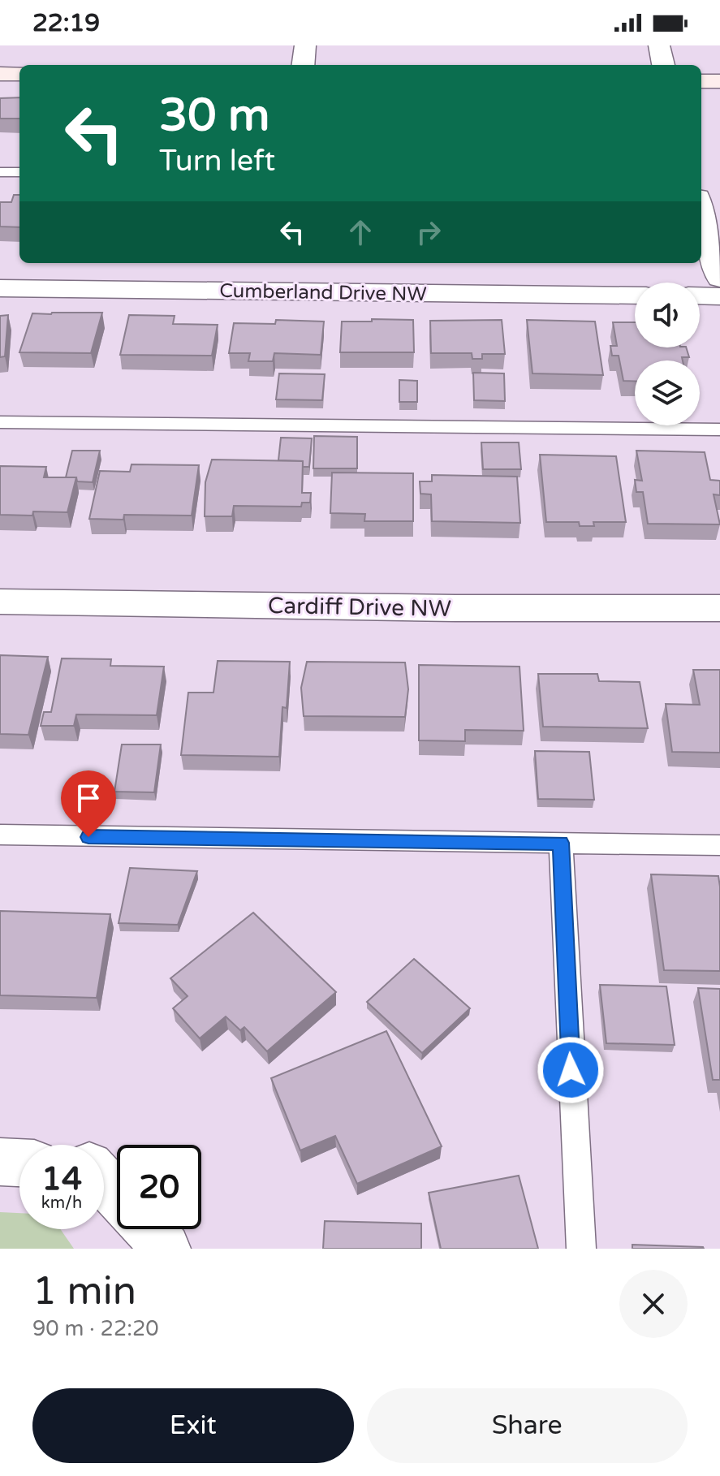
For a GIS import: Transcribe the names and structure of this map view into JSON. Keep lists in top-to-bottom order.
{
  "streets": {
    "street": ["Cumberland Drive NW", "Cardiff Drive NW"]
  },
  "page": {
    "status": "22:19",
    "turn": ["30 m", "Turn left"],
    "speed": "14 km/h",
    "limit": "20",
    "heading": ["1 min", "90 m · 22:20"],
    "buttons": ["Exit", "Share"]
  }
}
